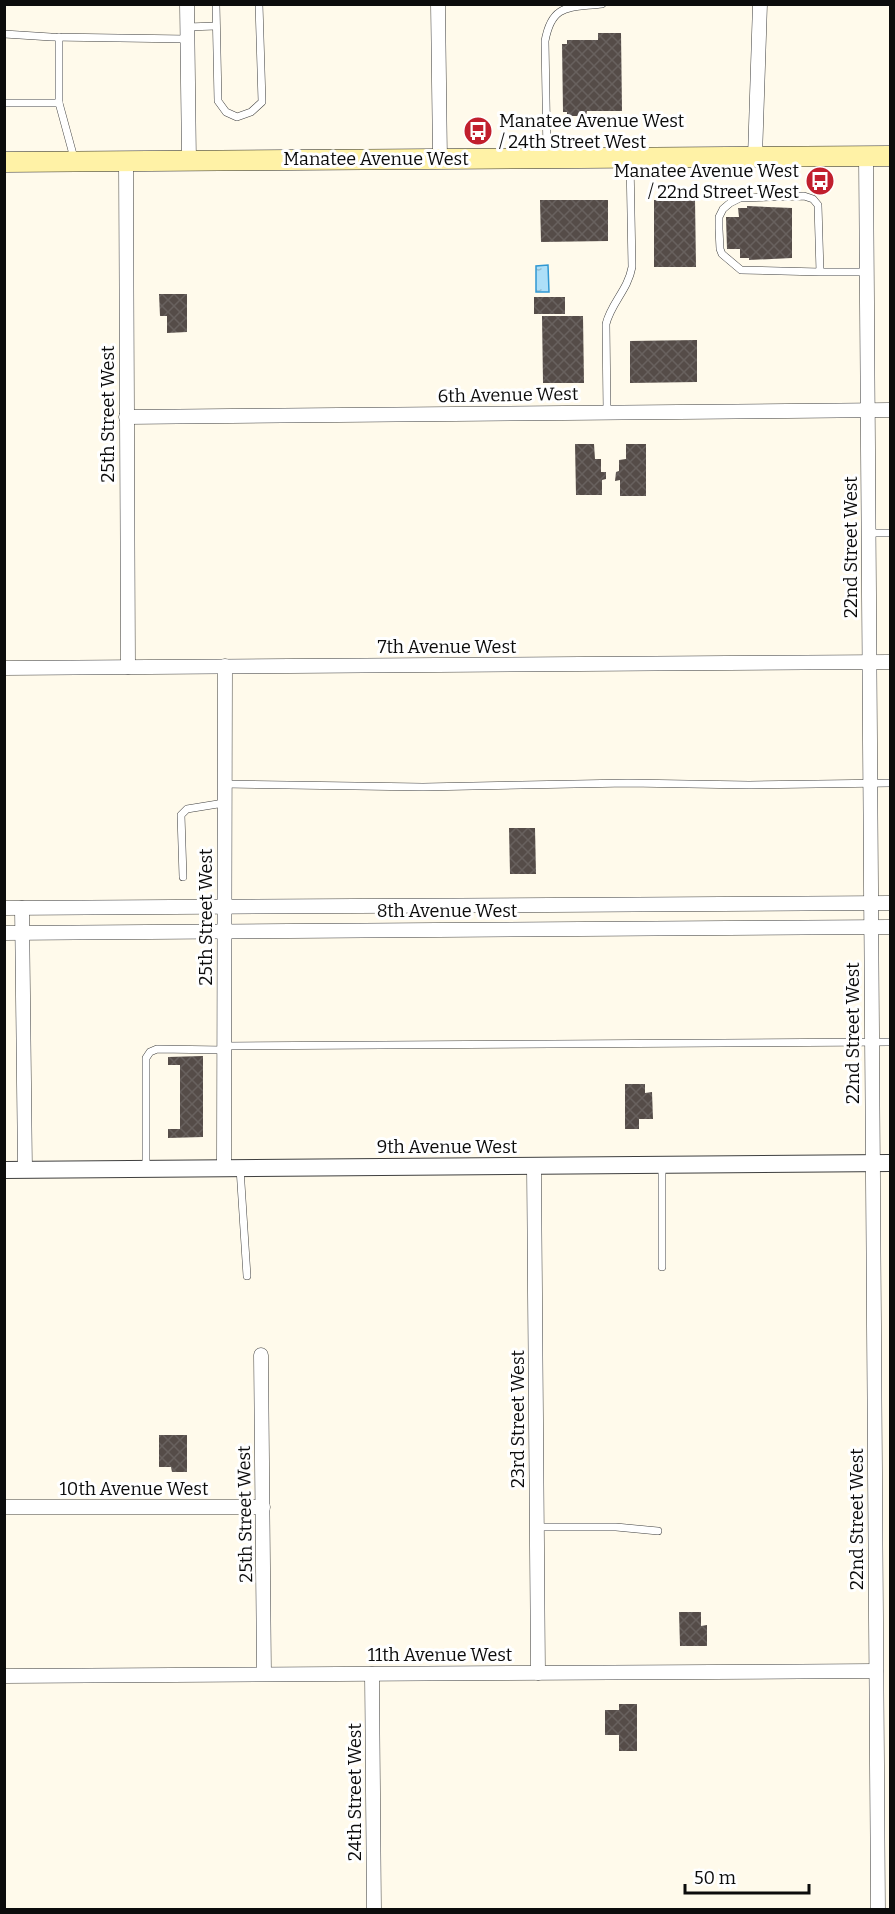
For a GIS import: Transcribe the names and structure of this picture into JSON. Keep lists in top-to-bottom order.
{
  "streets": {
    "main road": ["Manatee Avenue West"],
    "street": [
      "6th Avenue West",
      "25th Street West",
      "22nd Street West",
      "7th Avenue West",
      "8th Avenue West",
      "9th Avenue West",
      "23rd Street West",
      "10th Avenue West",
      "11th Avenue West",
      "24th Street West"
    ]
  },
  "crossings": [
    ["Manatee Avenue West", "25th Street West"],
    ["Manatee Avenue West", "22nd Street West"],
    ["6th Avenue West", "25th Street West"],
    ["6th Avenue West", "22nd Street West"],
    ["25th Street West", "7th Avenue West"],
    ["25th Street West", "8th Avenue West"],
    ["25th Street West", "9th Avenue West"],
    ["25th Street West", "10th Avenue West"],
    ["25th Street West", "11th Avenue West"],
    ["22nd Street West", "7th Avenue West"],
    ["22nd Street West", "8th Avenue West"],
    ["22nd Street West", "9th Avenue West"],
    ["22nd Street West", "11th Avenue West"],
    ["9th Avenue West", "23rd Street West"],
    ["23rd Street West", "11th Avenue West"],
    ["11th Avenue West", "24th Street West"]
  ],
  "places": {
    "bus stop": ["Manatee Avenue West / 24th Street West", "Manatee Avenue West / 22nd Street West"]
  },
  "scale_bar": "50 m"
}
